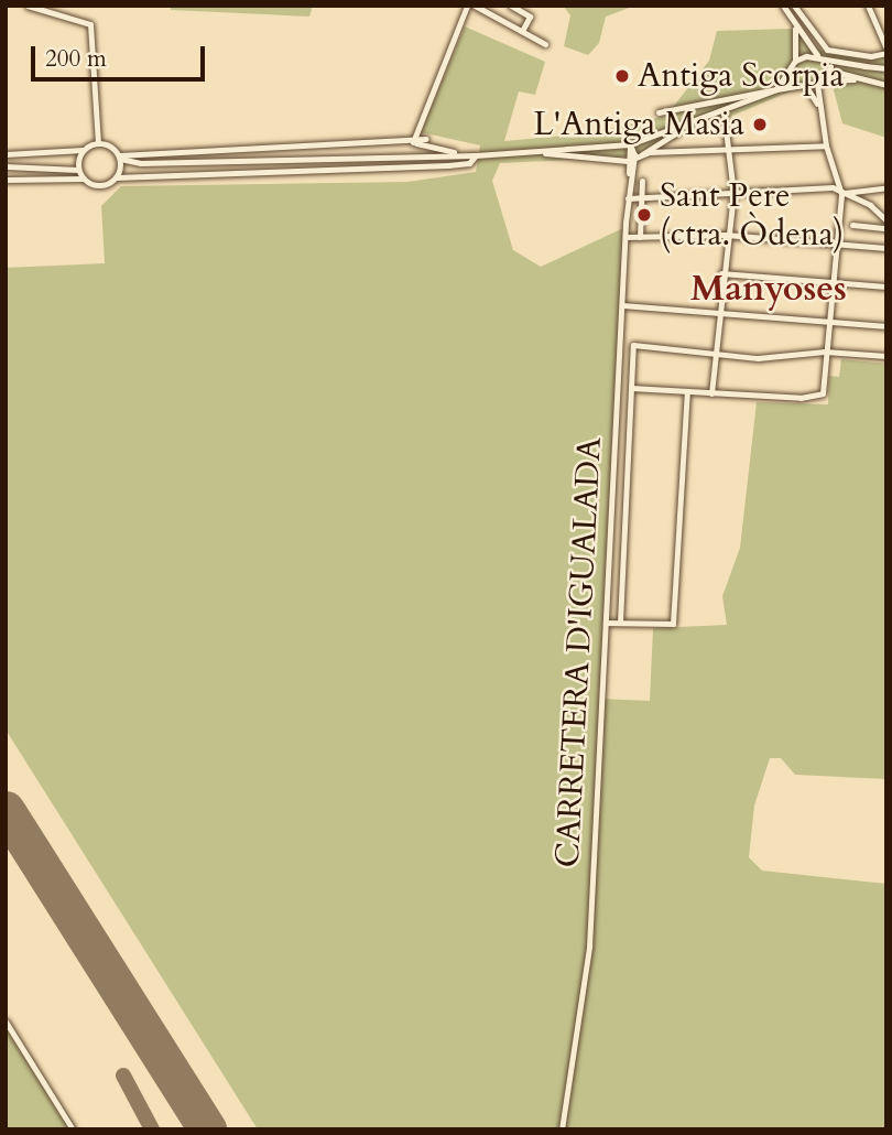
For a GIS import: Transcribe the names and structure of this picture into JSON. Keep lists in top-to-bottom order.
{
  "streets": {
    "street": ["CARRETERA D'IGUALADA"]
  },
  "districts": ["Manyoses"],
  "places": ["Antiga Scorpia", "L'Antiga Masia", "Sant Pere (ctra. Òdena)"],
  "scale_bar": "200 m"
}
